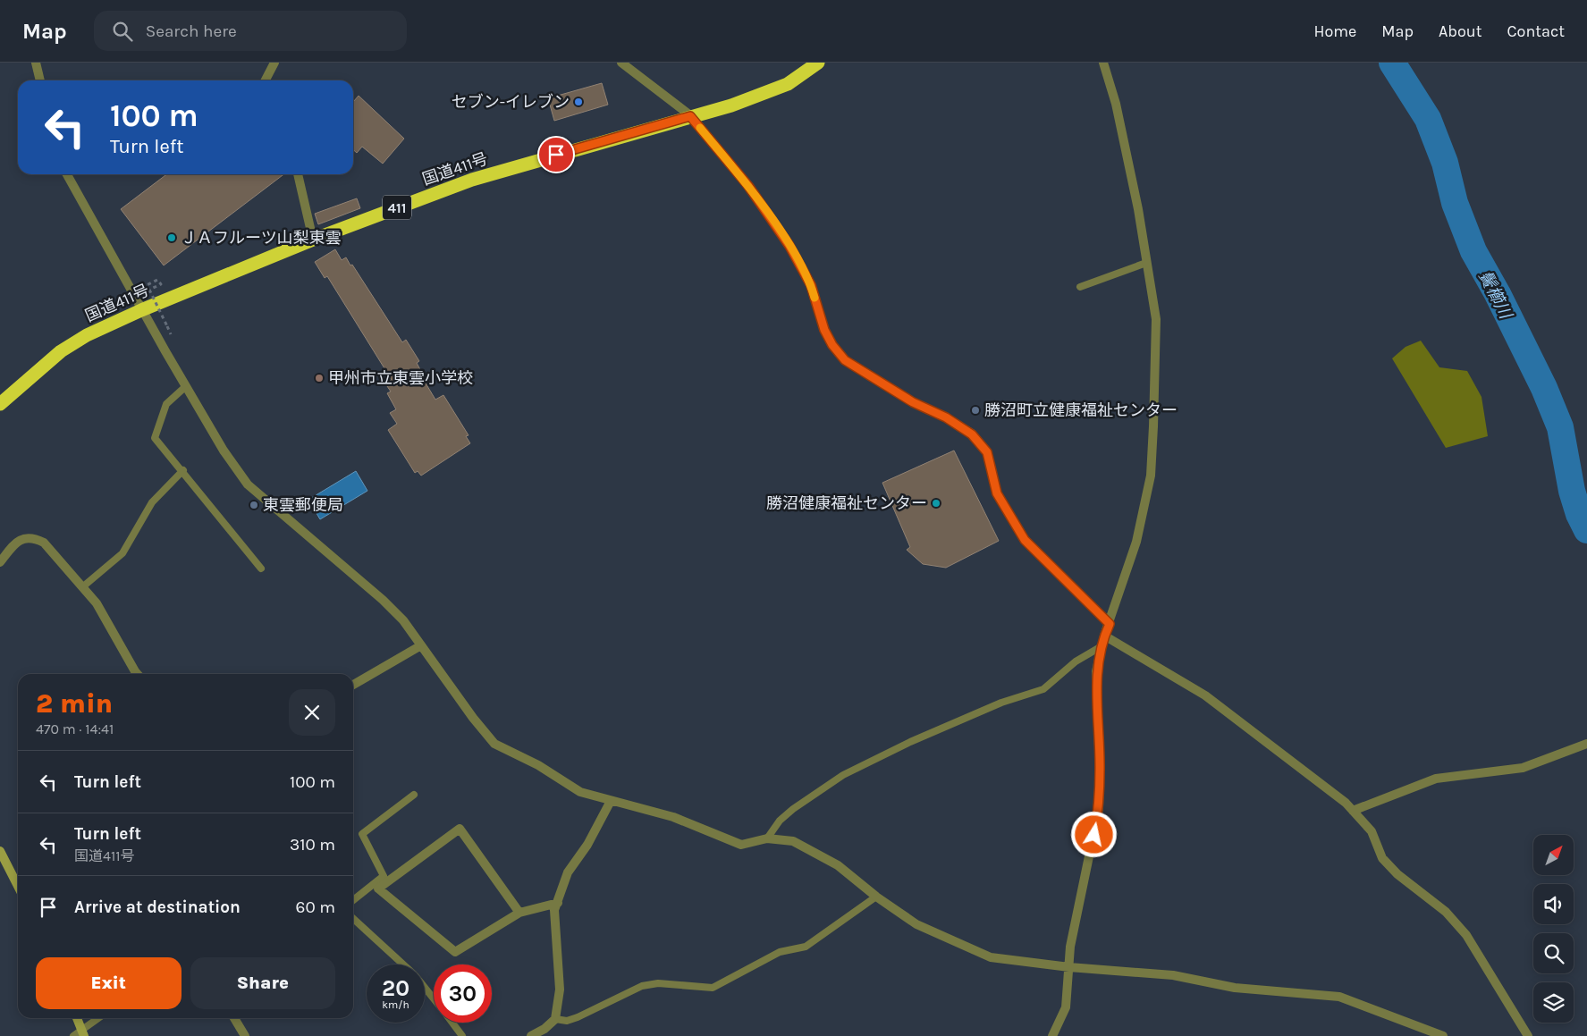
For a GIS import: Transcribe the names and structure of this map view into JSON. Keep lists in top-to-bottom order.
{
  "streets": {
    "highway": ["国道411号", "411"]
  },
  "water": ["鬢櫛川"],
  "places": [
    "セブン-イレブン",
    "ＪＡフルーツ山梨東雲",
    "甲州市立東雲小学校",
    "勝沼町立健康福祉センター",
    "勝沼健康福祉センター",
    "東雲郵便局"
  ],
  "north": "top right",
  "page": {
    "header": "Map",
    "search": "Search here",
    "nav": [
      "Home",
      "Map",
      "About",
      "Contact"
    ],
    "turn": ["100 m", "Turn left"],
    "heading": ["2 min", "470 m · 14:41"],
    "list": [
      {
        "name": "Turn left",
        "value": "100 m"
      },
      {
        "name": "Turn left",
        "note": "国道411号",
        "value": "310 m"
      },
      {
        "name": "Arrive at destination",
        "value": "60 m"
      }
    ],
    "buttons": ["Exit", "Share"],
    "speed": "20 km/h",
    "limit": "30"
  }
}
